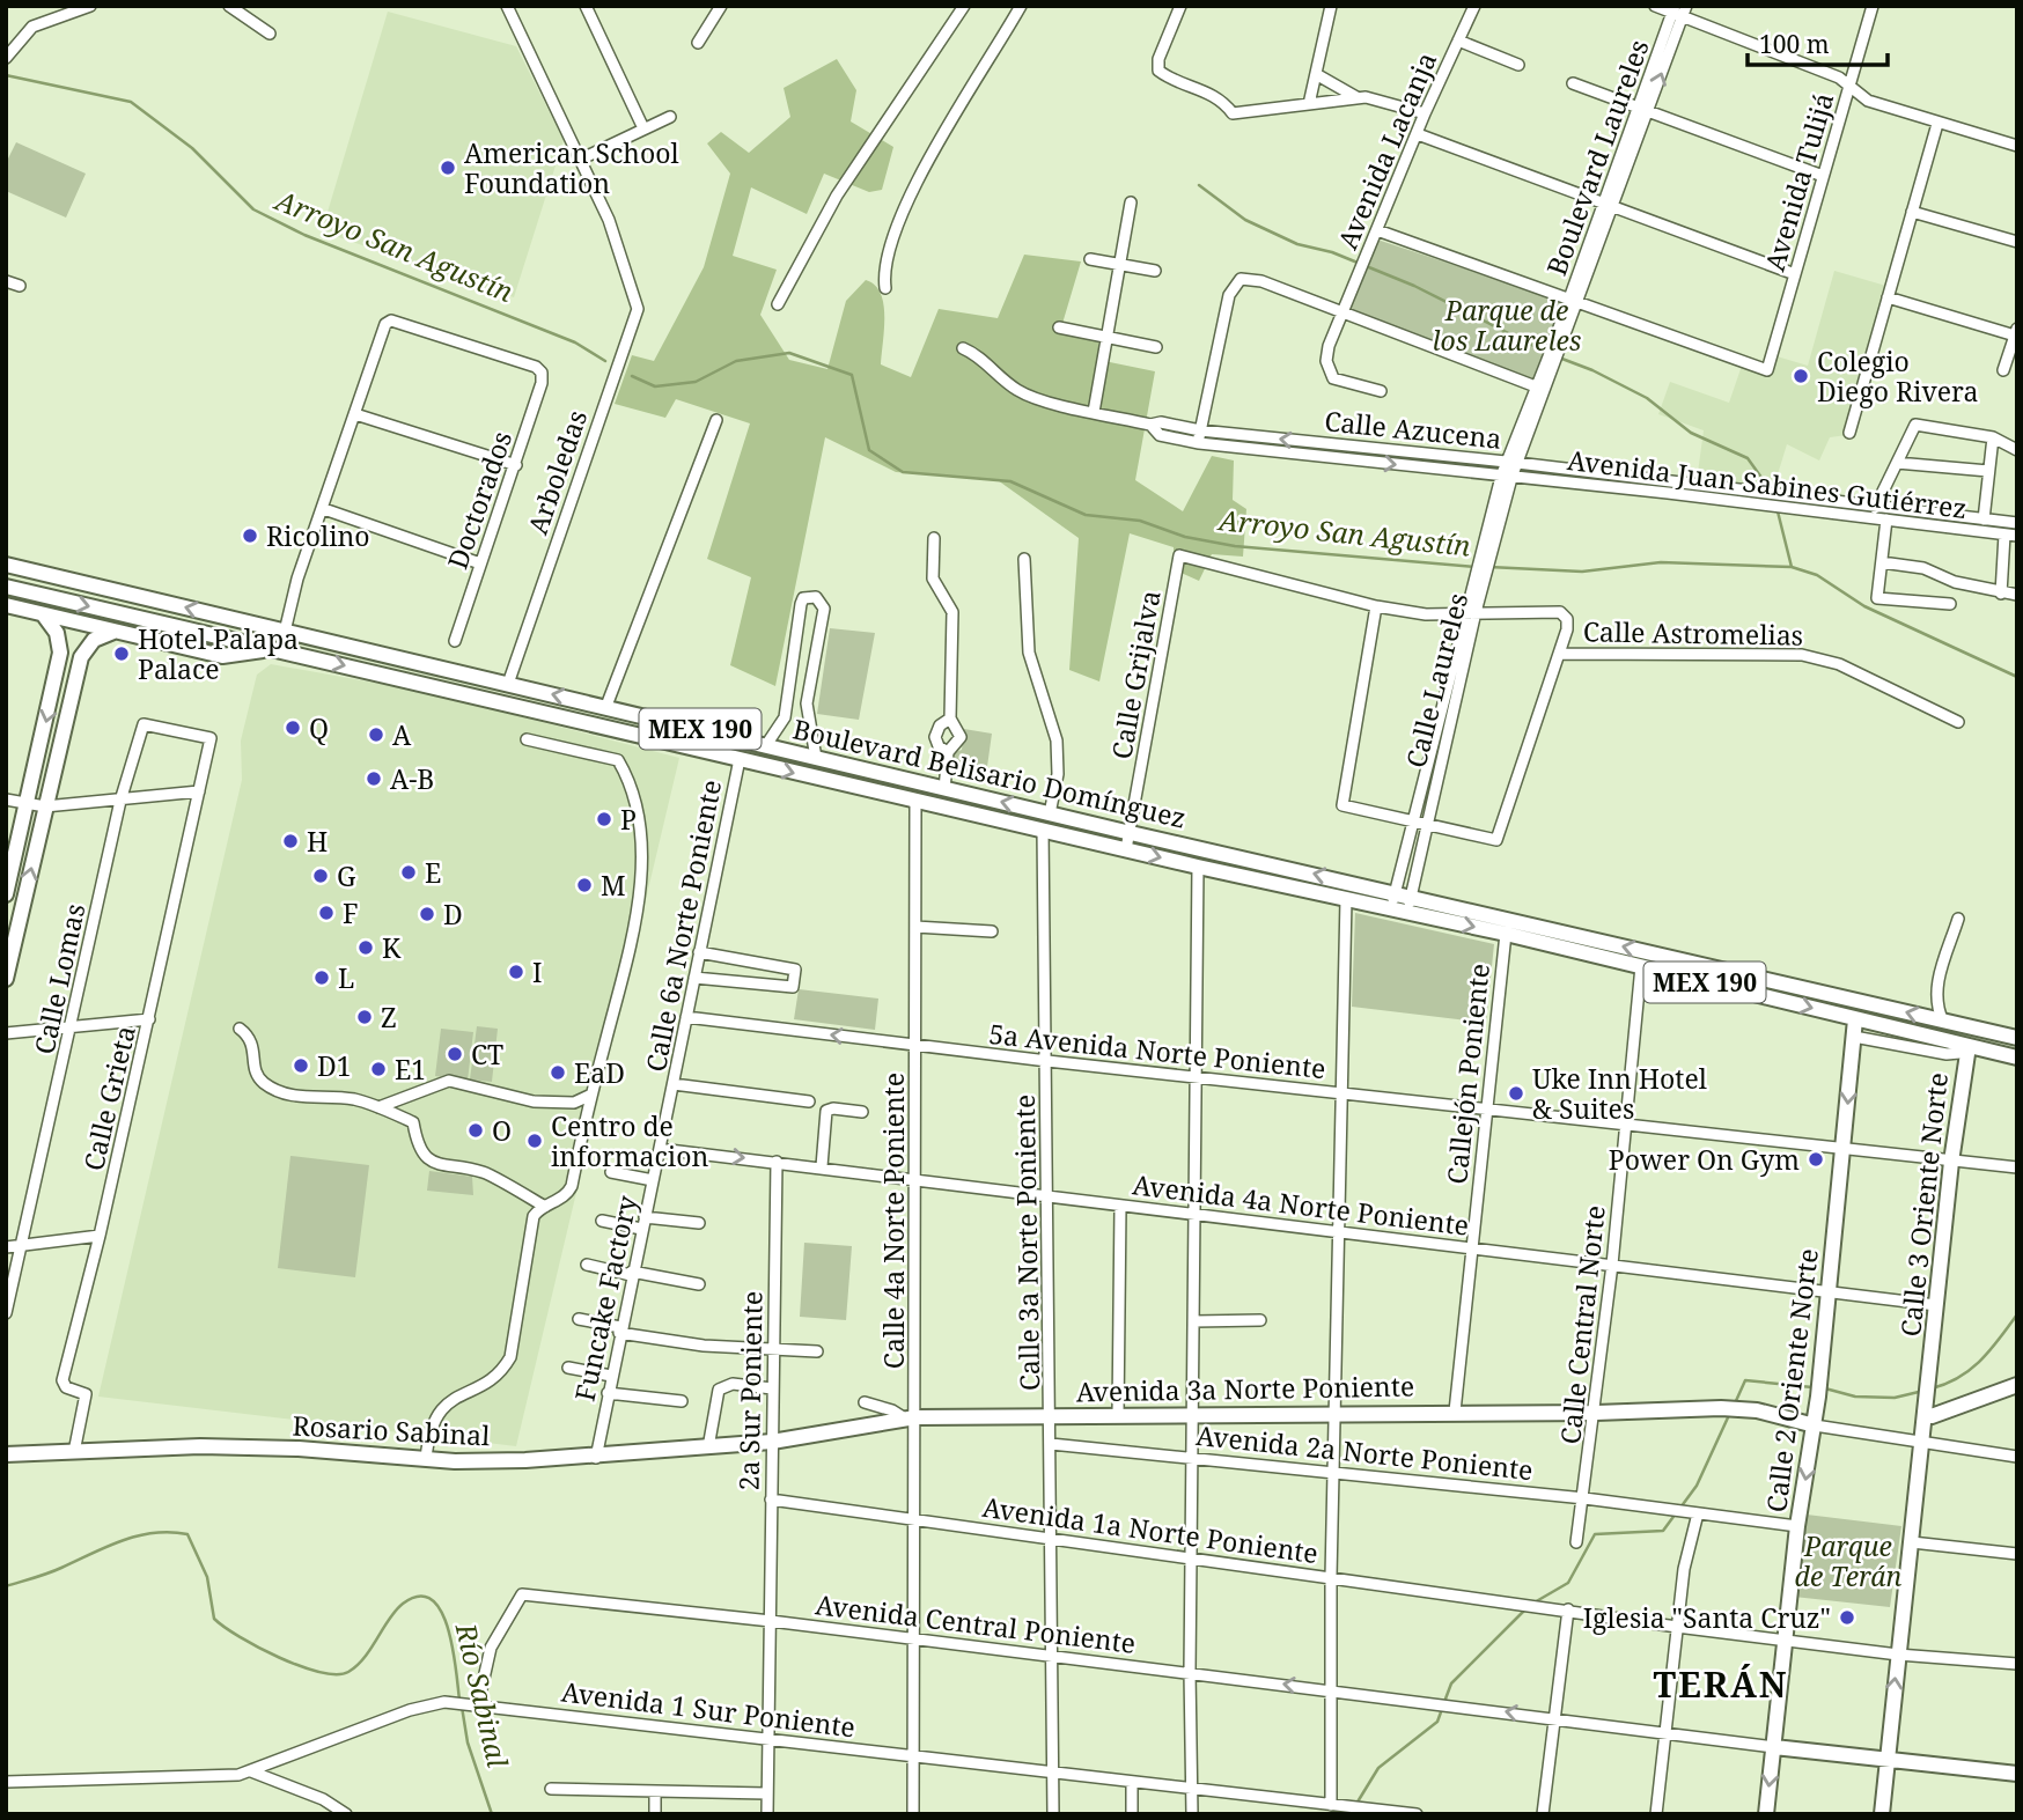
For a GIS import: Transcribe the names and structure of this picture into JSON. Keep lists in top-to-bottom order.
{
  "streets": {
    "main road": [
      "MEX 190",
      "Boulevard Belisario Domínguez",
      "Calle 3 Oriente Norte",
      "Calle 2 Oriente Norte",
      "Avenida 3a Norte Poniente",
      "Rosario Sabinal"
    ],
    "street": [
      "Avenida Lacanja",
      "Boulevard Laureles",
      "Avenida Tulijá",
      "Calle Azucena",
      "Arboledas",
      "Avenida Juan Sabines Gutiérrez",
      "Doctorados",
      "Calle Astromelias",
      "Calle Grijalva",
      "Calle Laureles",
      "Calle 6a Norte Poniente",
      "Calle Lomas",
      "5a Avenida Norte Poniente",
      "Callejón Poniente",
      "Calle Grieta",
      "Avenida 4a Norte Poniente",
      "Calle 4a Norte Poniente",
      "Calle 3a Norte Poniente",
      "Funcake Factory",
      "Calle Central Norte",
      "2a Sur Poniente",
      "Avenida 2a Norte Poniente",
      "Avenida 1a Norte Poniente",
      "Avenida Central Poniente",
      "Avenida 1 Sur Poniente"
    ]
  },
  "crossings": [
    ["Boulevard Laureles", "Avenida Tulijá"],
    ["Calle Azucena", "Avenida Juan Sabines Gutiérrez"],
    ["Arboledas", "Boulevard Belisario Domínguez"],
    ["Avenida Juan Sabines Gutiérrez", "Calle Laureles"],
    ["Calle Grijalva", "Boulevard Belisario Domínguez"],
    ["Calle Laureles", "MEX 190"],
    ["Calle Laureles", "Boulevard Belisario Domínguez"],
    ["MEX 190", "Boulevard Belisario Domínguez"],
    ["MEX 190", "Callejón Poniente"],
    ["MEX 190", "Calle 3 Oriente Norte"],
    ["MEX 190", "Calle Central Norte"],
    ["MEX 190", "Calle 2 Oriente Norte"],
    ["Boulevard Belisario Domínguez", "Calle 6a Norte Poniente"],
    ["Boulevard Belisario Domínguez", "Calle 4a Norte Poniente"],
    ["Boulevard Belisario Domínguez", "Calle 3a Norte Poniente"],
    ["Calle 6a Norte Poniente", "5a Avenida Norte Poniente"],
    ["Calle 6a Norte Poniente", "Avenida 4a Norte Poniente"],
    ["Calle 6a Norte Poniente", "Funcake Factory"],
    ["Calle Lomas", "Calle Grieta"],
    ["5a Avenida Norte Poniente", "Callejón Poniente"],
    ["5a Avenida Norte Poniente", "Calle 3 Oriente Norte"],
    ["5a Avenida Norte Poniente", "Calle 4a Norte Poniente"],
    ["5a Avenida Norte Poniente", "Calle 3a Norte Poniente"],
    ["5a Avenida Norte Poniente", "Calle Central Norte"],
    ["5a Avenida Norte Poniente", "Calle 2 Oriente Norte"],
    ["Callejón Poniente", "Avenida 4a Norte Poniente"],
    ["Callejón Poniente", "Avenida 3a Norte Poniente"],
    ["Calle Grieta", "Rosario Sabinal"],
    ["Avenida 4a Norte Poniente", "Calle 3 Oriente Norte"],
    ["Avenida 4a Norte Poniente", "Calle 4a Norte Poniente"],
    ["Avenida 4a Norte Poniente", "Calle 3a Norte Poniente"],
    ["Avenida 4a Norte Poniente", "Funcake Factory"],
    ["Avenida 4a Norte Poniente", "Calle Central Norte"],
    ["Avenida 4a Norte Poniente", "Calle 2 Oriente Norte"],
    ["Avenida 4a Norte Poniente", "2a Sur Poniente"],
    ["Calle 4a Norte Poniente", "Avenida 3a Norte Poniente"],
    ["Calle 4a Norte Poniente", "Avenida 1a Norte Poniente"],
    ["Calle 4a Norte Poniente", "Avenida Central Poniente"],
    ["Calle 4a Norte Poniente", "Avenida 1 Sur Poniente"],
    ["Calle 3a Norte Poniente", "Avenida 3a Norte Poniente"],
    ["Calle 3a Norte Poniente", "Avenida 2a Norte Poniente"],
    ["Calle 3a Norte Poniente", "Avenida 1a Norte Poniente"],
    ["Calle 3a Norte Poniente", "Avenida Central Poniente"],
    ["Calle 3a Norte Poniente", "Avenida 1 Sur Poniente"],
    ["Funcake Factory", "Rosario Sabinal"],
    ["Calle Central Norte", "Avenida 3a Norte Poniente"],
    ["Calle Central Norte", "Avenida 2a Norte Poniente"],
    ["Calle 2 Oriente Norte", "Avenida 3a Norte Poniente"],
    ["Calle 2 Oriente Norte", "Avenida 2a Norte Poniente"],
    ["Calle 2 Oriente Norte", "Avenida Central Poniente"],
    ["Avenida 3a Norte Poniente", "2a Sur Poniente"],
    ["Avenida 3a Norte Poniente", "Rosario Sabinal"],
    ["2a Sur Poniente", "Rosario Sabinal"],
    ["2a Sur Poniente", "Avenida 1a Norte Poniente"],
    ["2a Sur Poniente", "Avenida Central Poniente"],
    ["2a Sur Poniente", "Avenida 1 Sur Poniente"],
    ["Avenida Central Poniente", "Avenida 1 Sur Poniente"]
  ],
  "one_way": ["Calle Azucena", "Avenida Juan Sabines Gutiérrez"],
  "districts": ["TERÁN"],
  "water": ["Arroyo San Agustín", "Río Sabinal"],
  "parks": ["Parque de los Laureles", "Parque de Terán"],
  "places": [
    "American School Foundation",
    "Colegio Diego Rivera",
    "Ricolino",
    "Hotel Palapa Palace",
    "Q",
    "A",
    "A-B",
    "P",
    "H",
    "E",
    "G",
    "M",
    "F",
    "D",
    "K",
    "I",
    "L",
    "Z",
    "CT",
    "D1",
    "E1",
    "EaD",
    "Uke Inn Hotel & Suites",
    "O",
    "Centro de informacion",
    "Power On Gym",
    "Iglesia \"Santa Cruz\""
  ],
  "scale_bar": "100 m"
}
